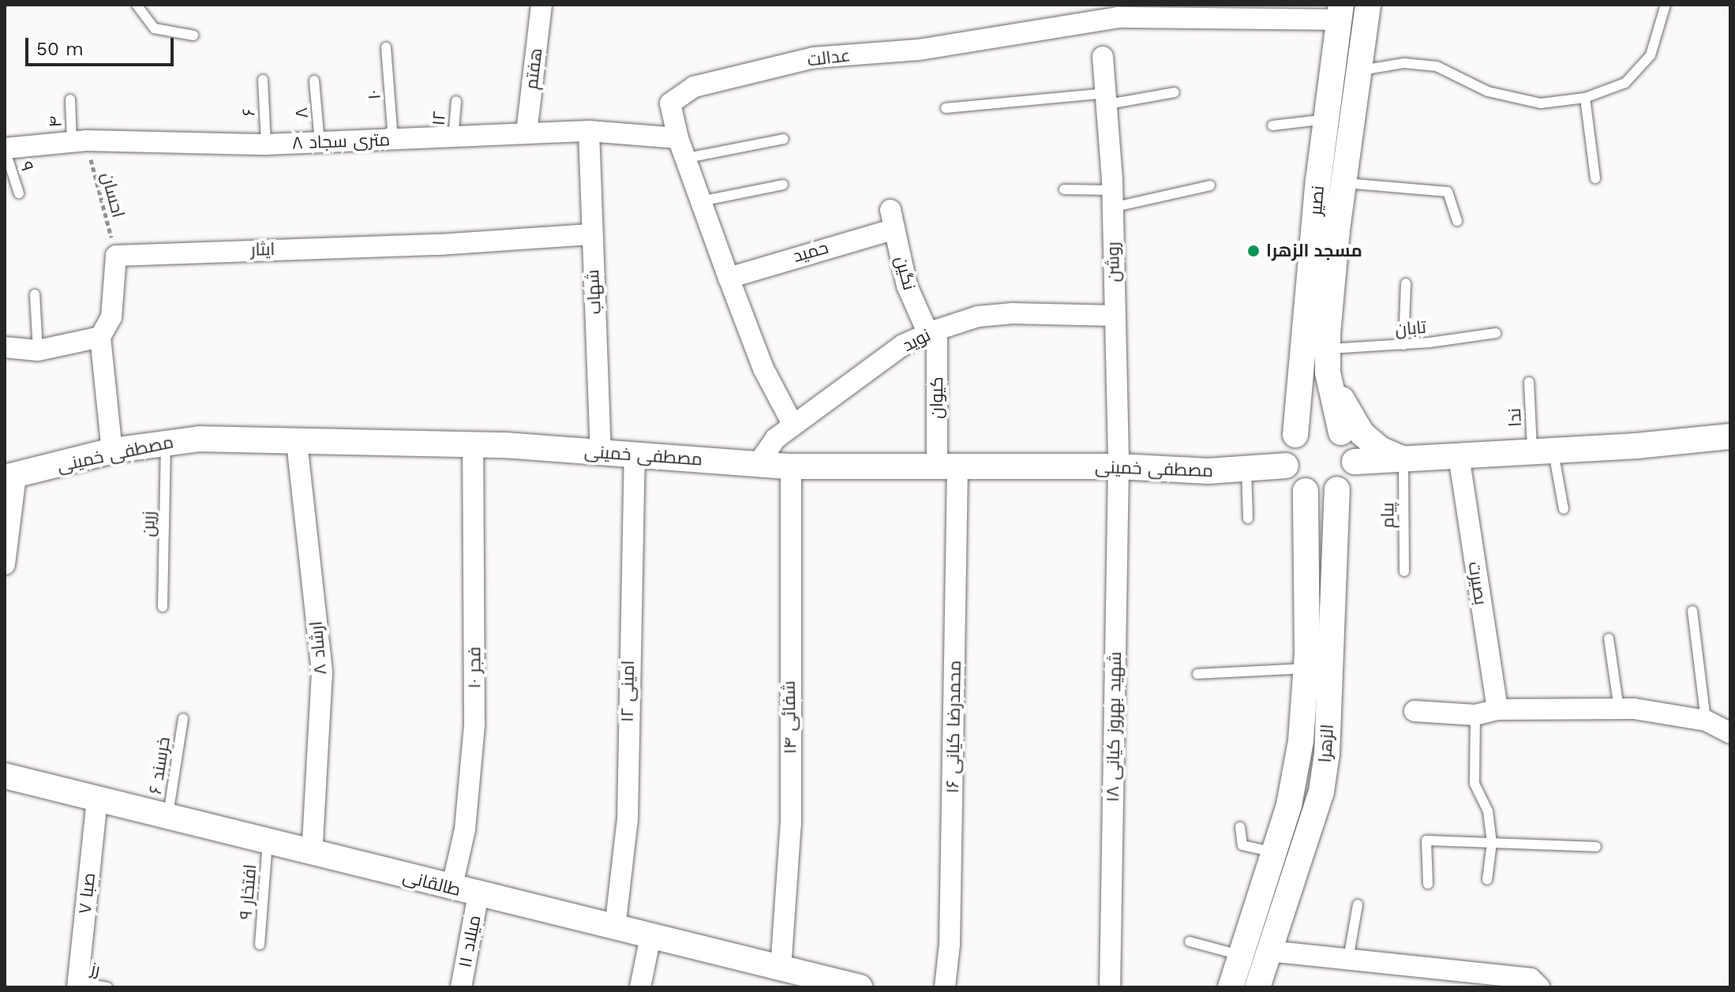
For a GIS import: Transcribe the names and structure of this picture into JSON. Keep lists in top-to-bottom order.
{
  "streets": {
    "street": [
      "عدالت",
      "هفتم",
      "۸ متری سجاد",
      "نصیر",
      "ایثار",
      "حمید",
      "روشن",
      "نگین",
      "شهاب",
      "نوید",
      "کیوان",
      "مصطفی خمینی",
      "بصیرت",
      "ارشاد ۸",
      "فجر ۱۰",
      "امینی ۱۲",
      "شفائی ۱۴",
      "محمدرضا کیانی ۱۶",
      "شهید بهروز کیانی ۱۸",
      "الزهرا",
      "طالقانی",
      "صبا ۷",
      "میلاد ۱۱"
    ],
    "lane": [
      "۱۰",
      "۶",
      "۸",
      "۱۲",
      "۴",
      "۹",
      "تابان",
      "ندا",
      "پیام",
      "زرین",
      "خرسند ۶",
      "افتخار ۹",
      "رز"
    ],
    "path": ["احسان"]
  },
  "crossings": [
    ["عدالت", "۸ متری سجاد"],
    ["عدالت", "نصیر"],
    ["عدالت", "حمید"],
    ["عدالت", "نوید"],
    ["هفتم", "۸ متری سجاد"],
    ["۱۰", "۸ متری سجاد"],
    ["۶", "۸ متری سجاد"],
    ["۸", "۸ متری سجاد"],
    ["۱۲", "۸ متری سجاد"],
    ["۴", "۸ متری سجاد"],
    ["۴", "احسان"],
    ["۸ متری سجاد", "۹"],
    ["۸ متری سجاد", "احسان"],
    ["۸ متری سجاد", "شهاب"],
    ["احسان", "ایثار"],
    ["نصیر", "مصطفی خمینی"],
    ["نصیر", "الزهرا"],
    ["ایثار", "شهاب"],
    ["حمید", "نگین"],
    ["روشن", "نوید"],
    ["روشن", "مصطفی خمینی"],
    ["روشن", "شهید بهروز کیانی ۱۸"],
    ["نگین", "نوید"],
    ["نگین", "کیوان"],
    ["شهاب", "مصطفی خمینی"],
    ["نوید", "کیوان"],
    ["نوید", "مصطفی خمینی"],
    ["کیوان", "مصطفی خمینی"],
    ["کیوان", "محمدرضا کیانی ۱۶"],
    ["مصطفی خمینی", "زرین"],
    ["مصطفی خمینی", "ارشاد ۸"],
    ["مصطفی خمینی", "فجر ۱۰"],
    ["مصطفی خمینی", "امینی ۱۲"],
    ["مصطفی خمینی", "شفائی ۱۴"],
    ["مصطفی خمینی", "محمدرضا کیانی ۱۶"],
    ["مصطفی خمینی", "شهید بهروز کیانی ۱۸"],
    ["مصطفی خمینی", "الزهرا"],
    ["ارشاد ۸", "طالقانی"],
    ["فجر ۱۰", "طالقانی"],
    ["امینی ۱۲", "طالقانی"],
    ["شفائی ۱۴", "طالقانی"],
    ["خرسند ۶", "طالقانی"],
    ["طالقانی", "افتخار ۹"],
    ["طالقانی", "صبا ۷"],
    ["طالقانی", "میلاد ۱۱"],
    ["صبا ۷", "رز"]
  ],
  "places": ["مسجد الزهرا"],
  "scale_bar": "50 m"
}
